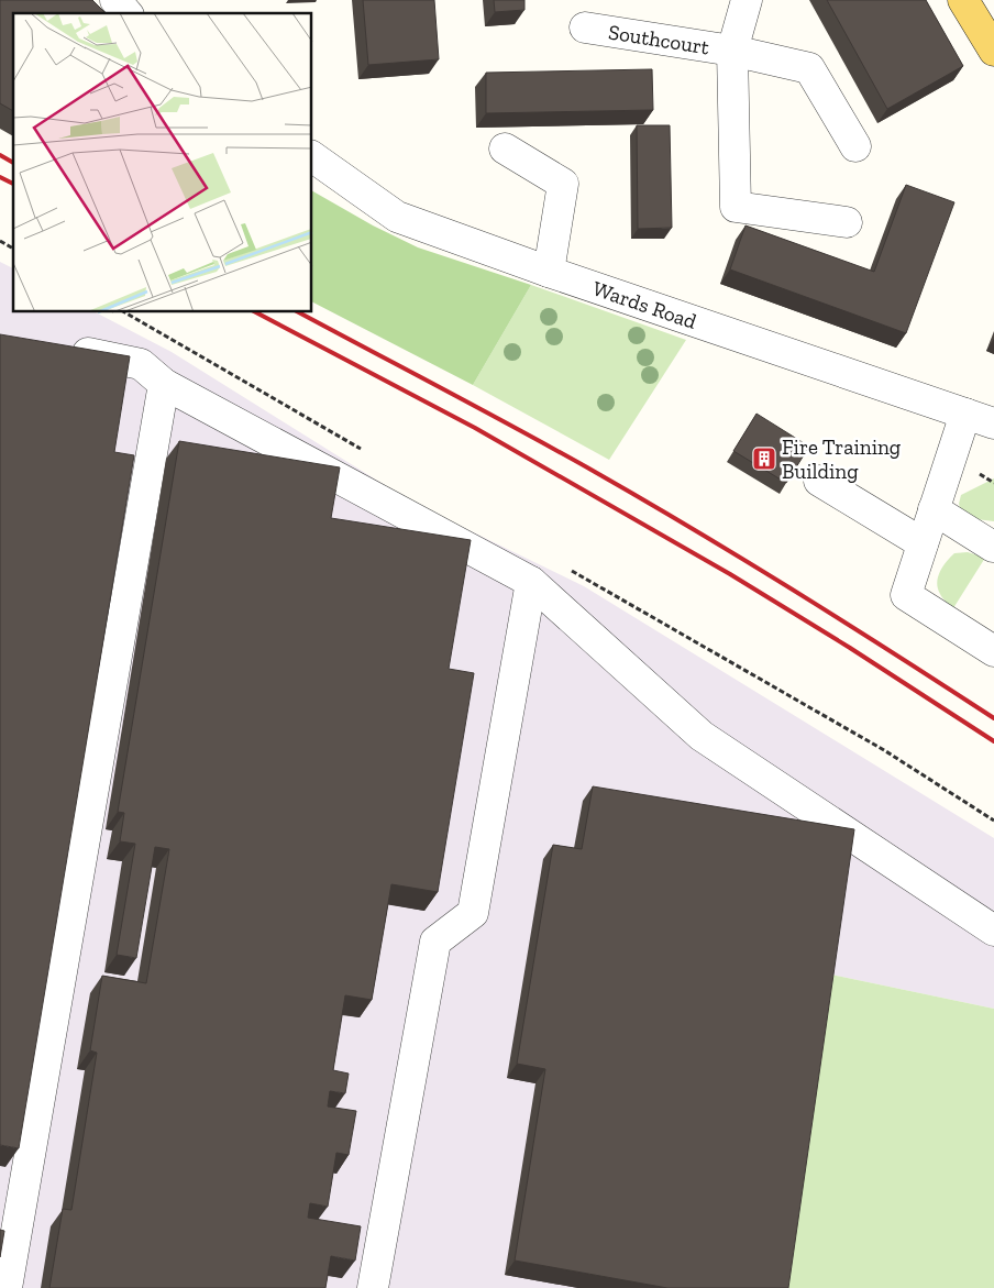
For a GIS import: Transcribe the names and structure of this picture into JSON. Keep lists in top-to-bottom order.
{
  "streets": {
    "street": ["Southcourt", "Wards Road"]
  },
  "places": {
    "building": ["Fire Training Building"]
  }
}
